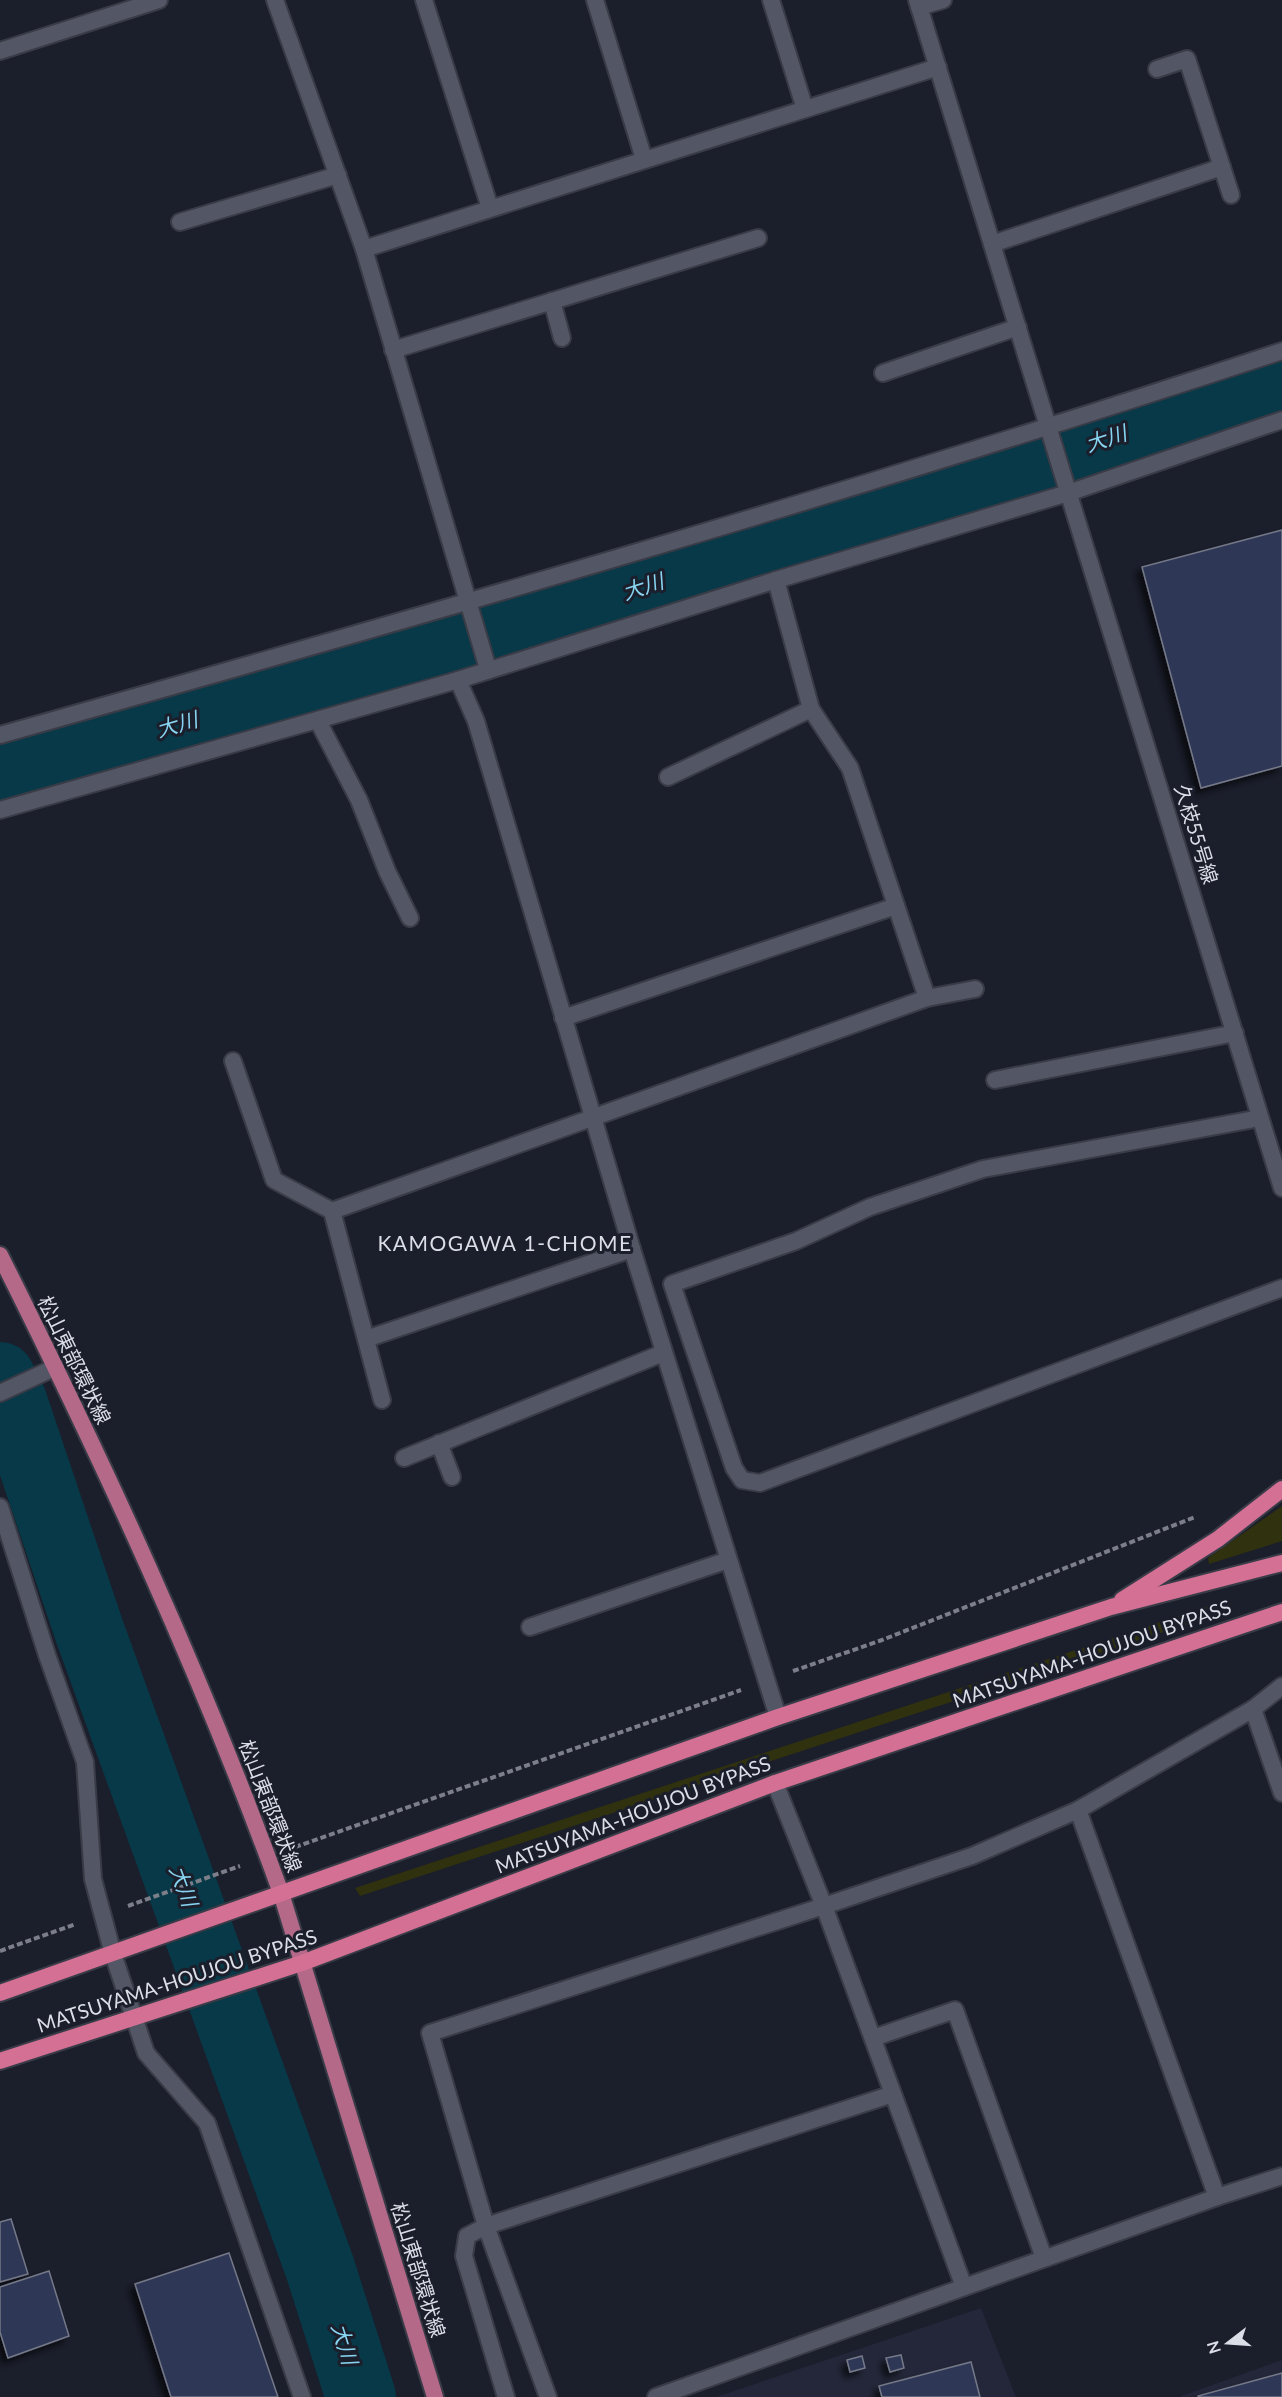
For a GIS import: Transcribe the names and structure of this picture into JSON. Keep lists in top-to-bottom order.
{
  "streets": {
    "highway": ["MATSUYAMA-HOUJOU BYPASS"],
    "main road": ["松山東部環状線"],
    "street": ["久枝55号線"]
  },
  "crossings": [
    ["松山東部環状線", "MATSUYAMA-HOUJOU BYPASS"]
  ],
  "districts": ["KAMOGAWA 1-CHOME"],
  "water": ["大川"],
  "north": "left"
}
